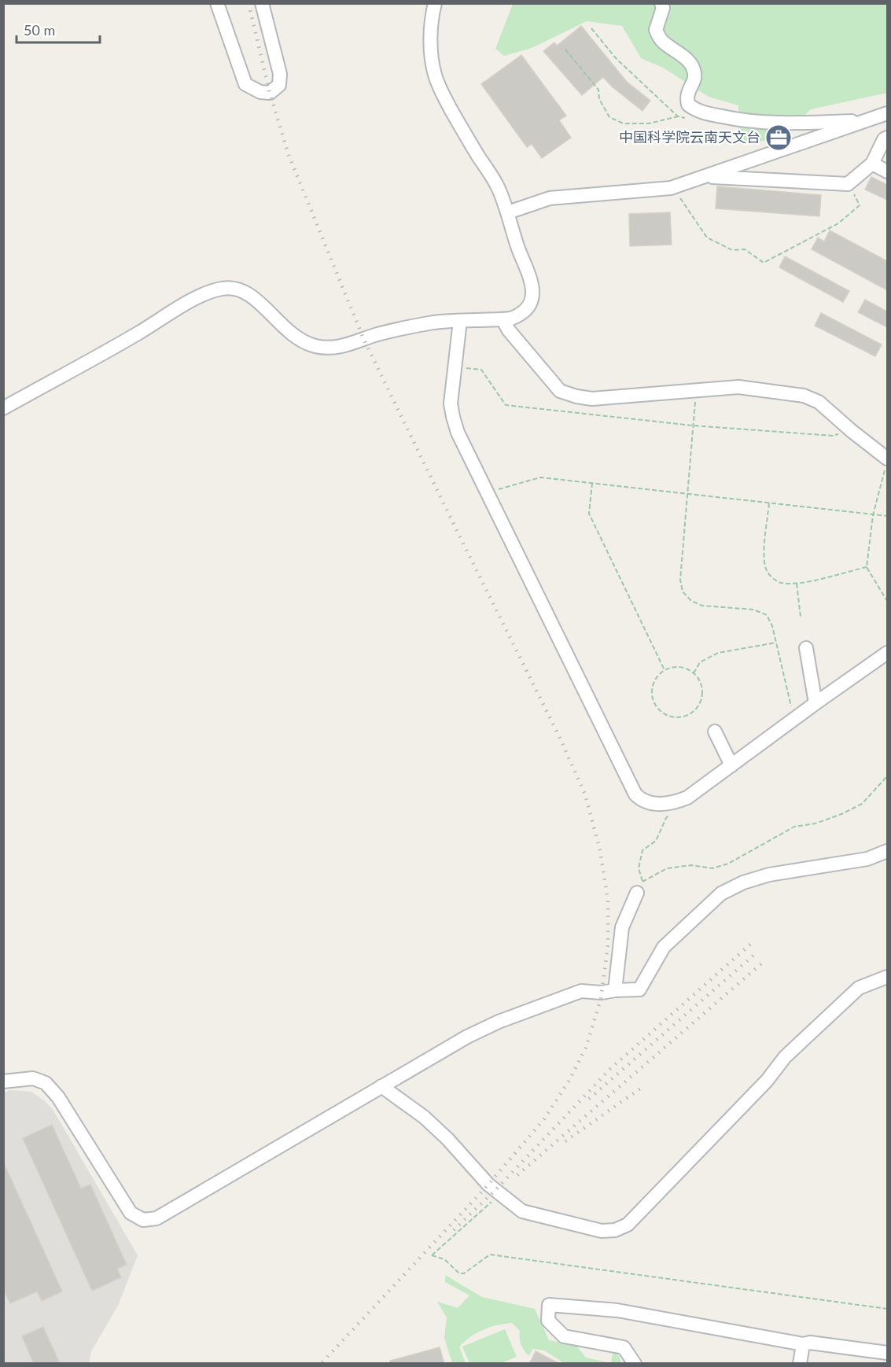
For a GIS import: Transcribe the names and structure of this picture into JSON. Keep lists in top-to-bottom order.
{
  "places": {
    "office": ["中国科学院云南天文台"]
  },
  "scale_bar": "50 m"
}
